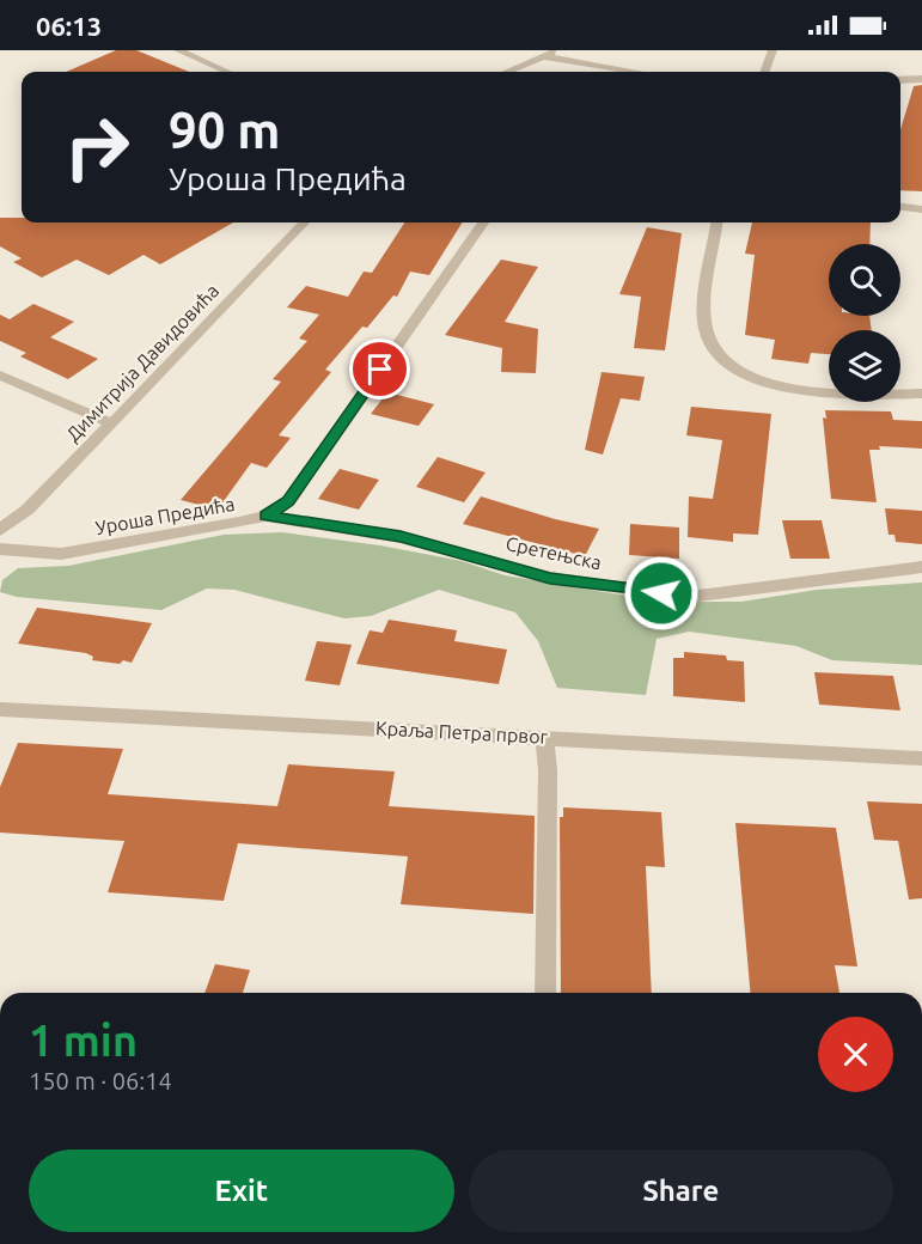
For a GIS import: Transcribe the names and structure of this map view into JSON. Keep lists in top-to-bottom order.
{
  "streets": {
    "street": [
      "Димитрија Давидовића",
      "Уроша Предића",
      "Сретењска",
      "Краља Петра првог"
    ]
  },
  "crossings": [
    ["Уроша Предића", "Сретењска"]
  ],
  "page": {
    "status": "06:13",
    "turn": ["90 m", "Уроша Предића"],
    "heading": ["1 min", "150 m · 06:14"],
    "buttons": ["Exit", "Share"]
  }
}
